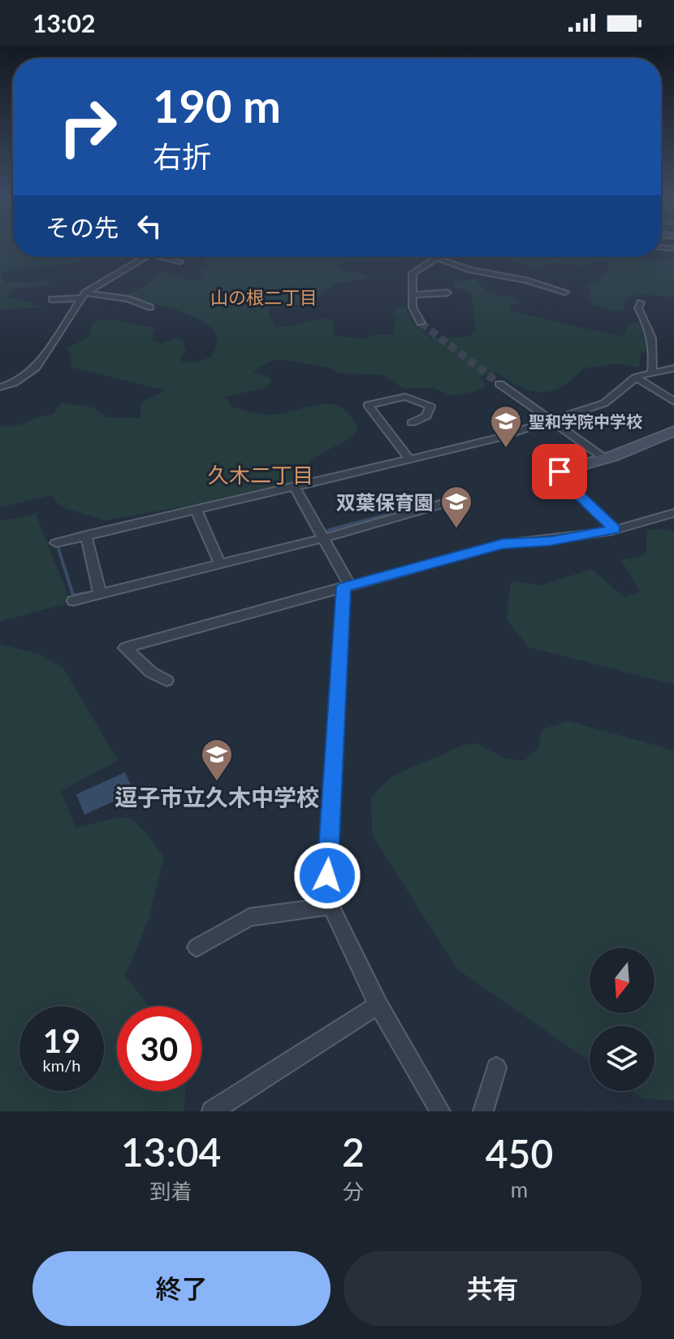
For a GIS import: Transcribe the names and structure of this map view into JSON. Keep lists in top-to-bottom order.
{
  "districts": ["山の根二丁目", "久木二丁目"],
  "places": {
    "school or university": ["聖和学院中学校", "双葉保育園", "逗子市立久木中学校"]
  },
  "north": "bottom",
  "page": {
    "status": "13:02",
    "turn": ["190 m", "右折"],
    "then": "その先",
    "speed": "19 km/h",
    "limit": "30",
    "eta": [
      "13:04",
      "到着",
      "2",
      "分",
      "450",
      "m"
    ],
    "buttons": ["終了", "共有"]
  }
}
